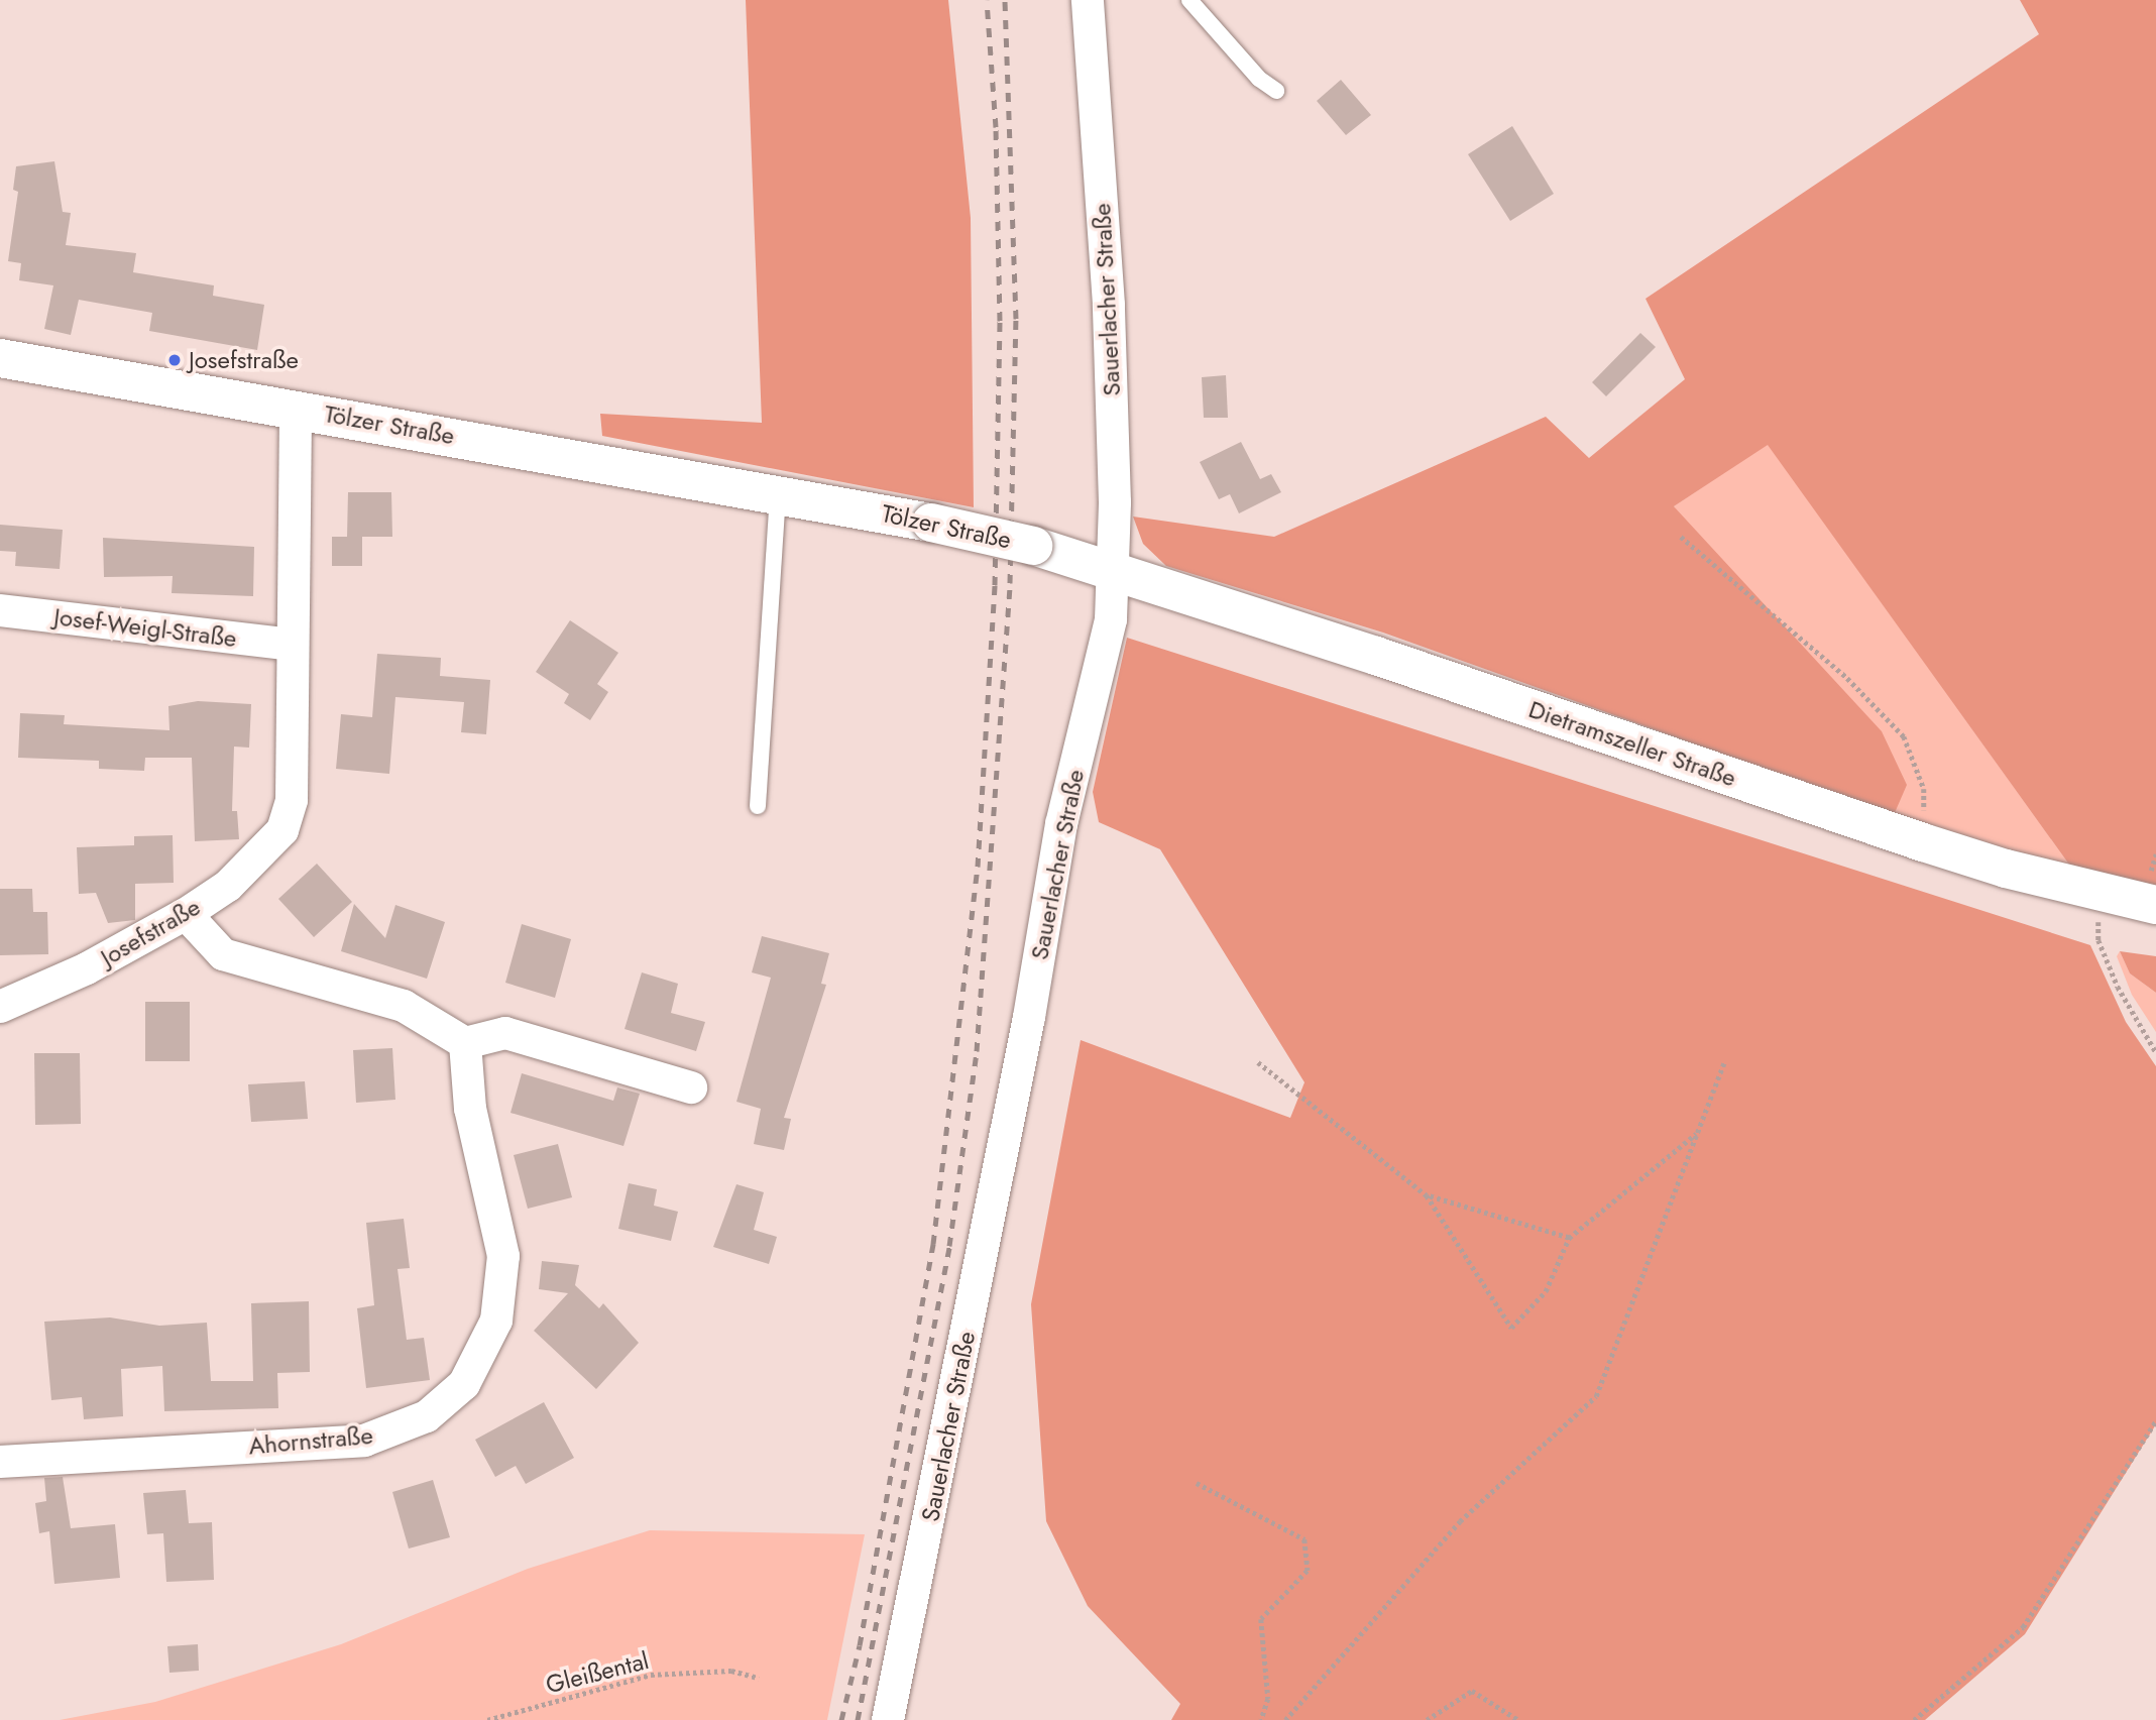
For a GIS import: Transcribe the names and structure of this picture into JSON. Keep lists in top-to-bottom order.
{
  "streets": {
    "main road": ["Tölzer Straße", "Dietramszeller Straße"],
    "street": [
      "Sauerlacher Straße",
      "Josef-Weigl-Straße",
      "Josefstraße",
      "Ahornstraße"
    ],
    "path": ["Gleißental"]
  },
  "crossings": [
    ["Sauerlacher Straße", "Tölzer Straße"],
    ["Sauerlacher Straße", "Dietramszeller Straße"],
    ["Tölzer Straße", "Dietramszeller Straße"],
    ["Tölzer Straße", "Josefstraße"],
    ["Josef-Weigl-Straße", "Josefstraße"]
  ],
  "places": ["Josefstraße"]
}
